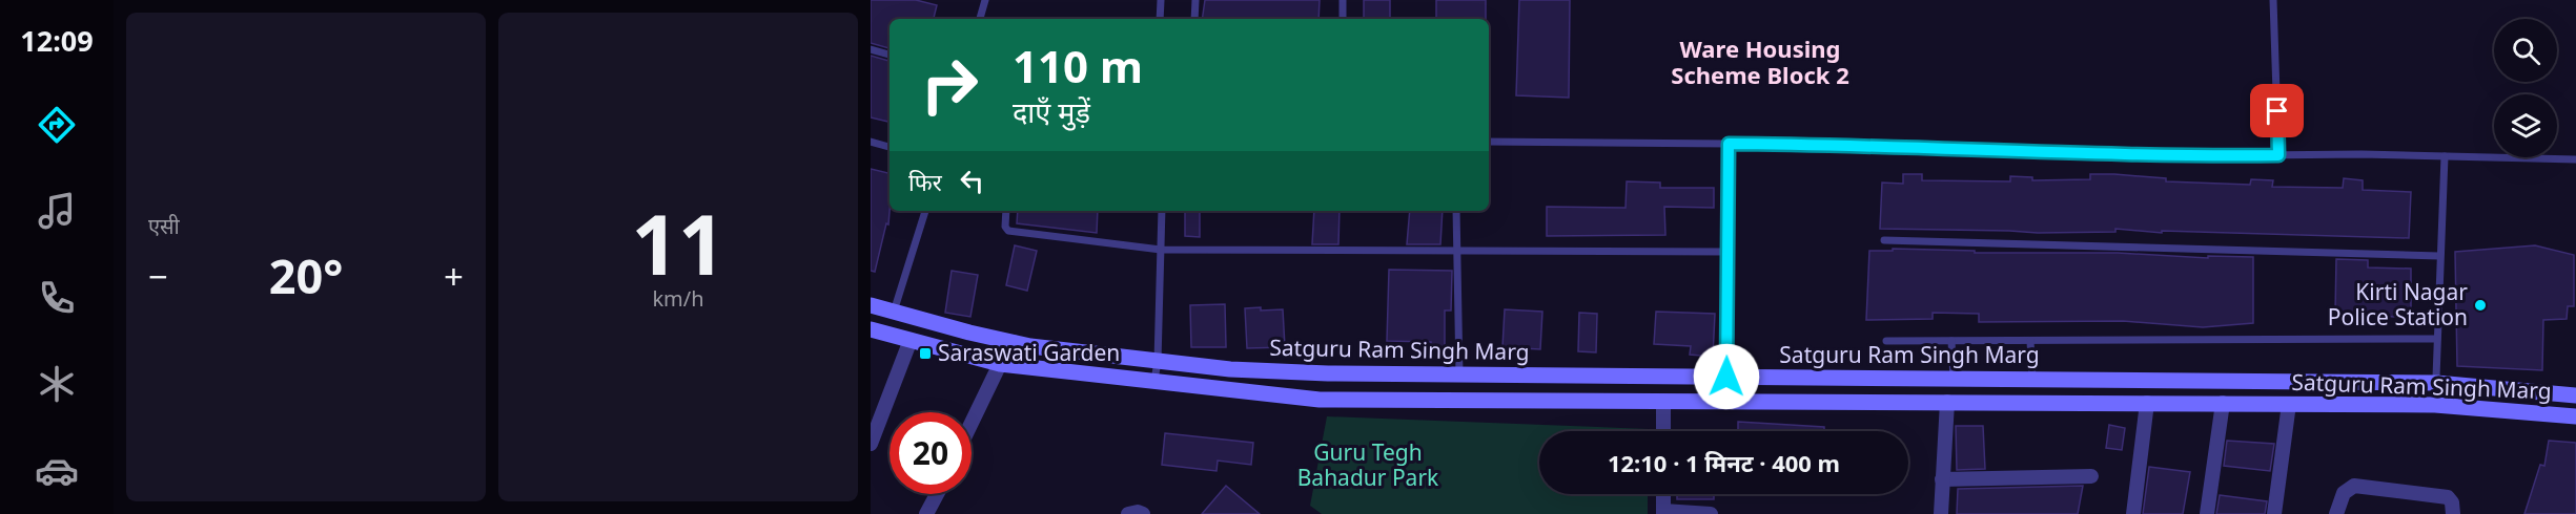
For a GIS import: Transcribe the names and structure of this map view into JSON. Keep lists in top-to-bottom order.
{
  "streets": {
    "main road": ["Satguru Ram Singh Marg"]
  },
  "districts": ["Ware Housing Scheme Block 2"],
  "parks": ["Guru Tegh Bahadur Park"],
  "places": {
    "other": ["Kirti Nagar Police Station"],
    "transit": ["Saraswati Garden"]
  },
  "page": {
    "tabs": "12:09",
    "tile": [
      "एसी",
      ["11", "km/h"]
    ],
    "turn": ["110 m", "दाएँ मुड़ें"],
    "then": "फिर",
    "heat": ["−", "20°", "+"],
    "limit": "20",
    "trip": "12:10 · 1 मिनट · 400 m"
  }
}
